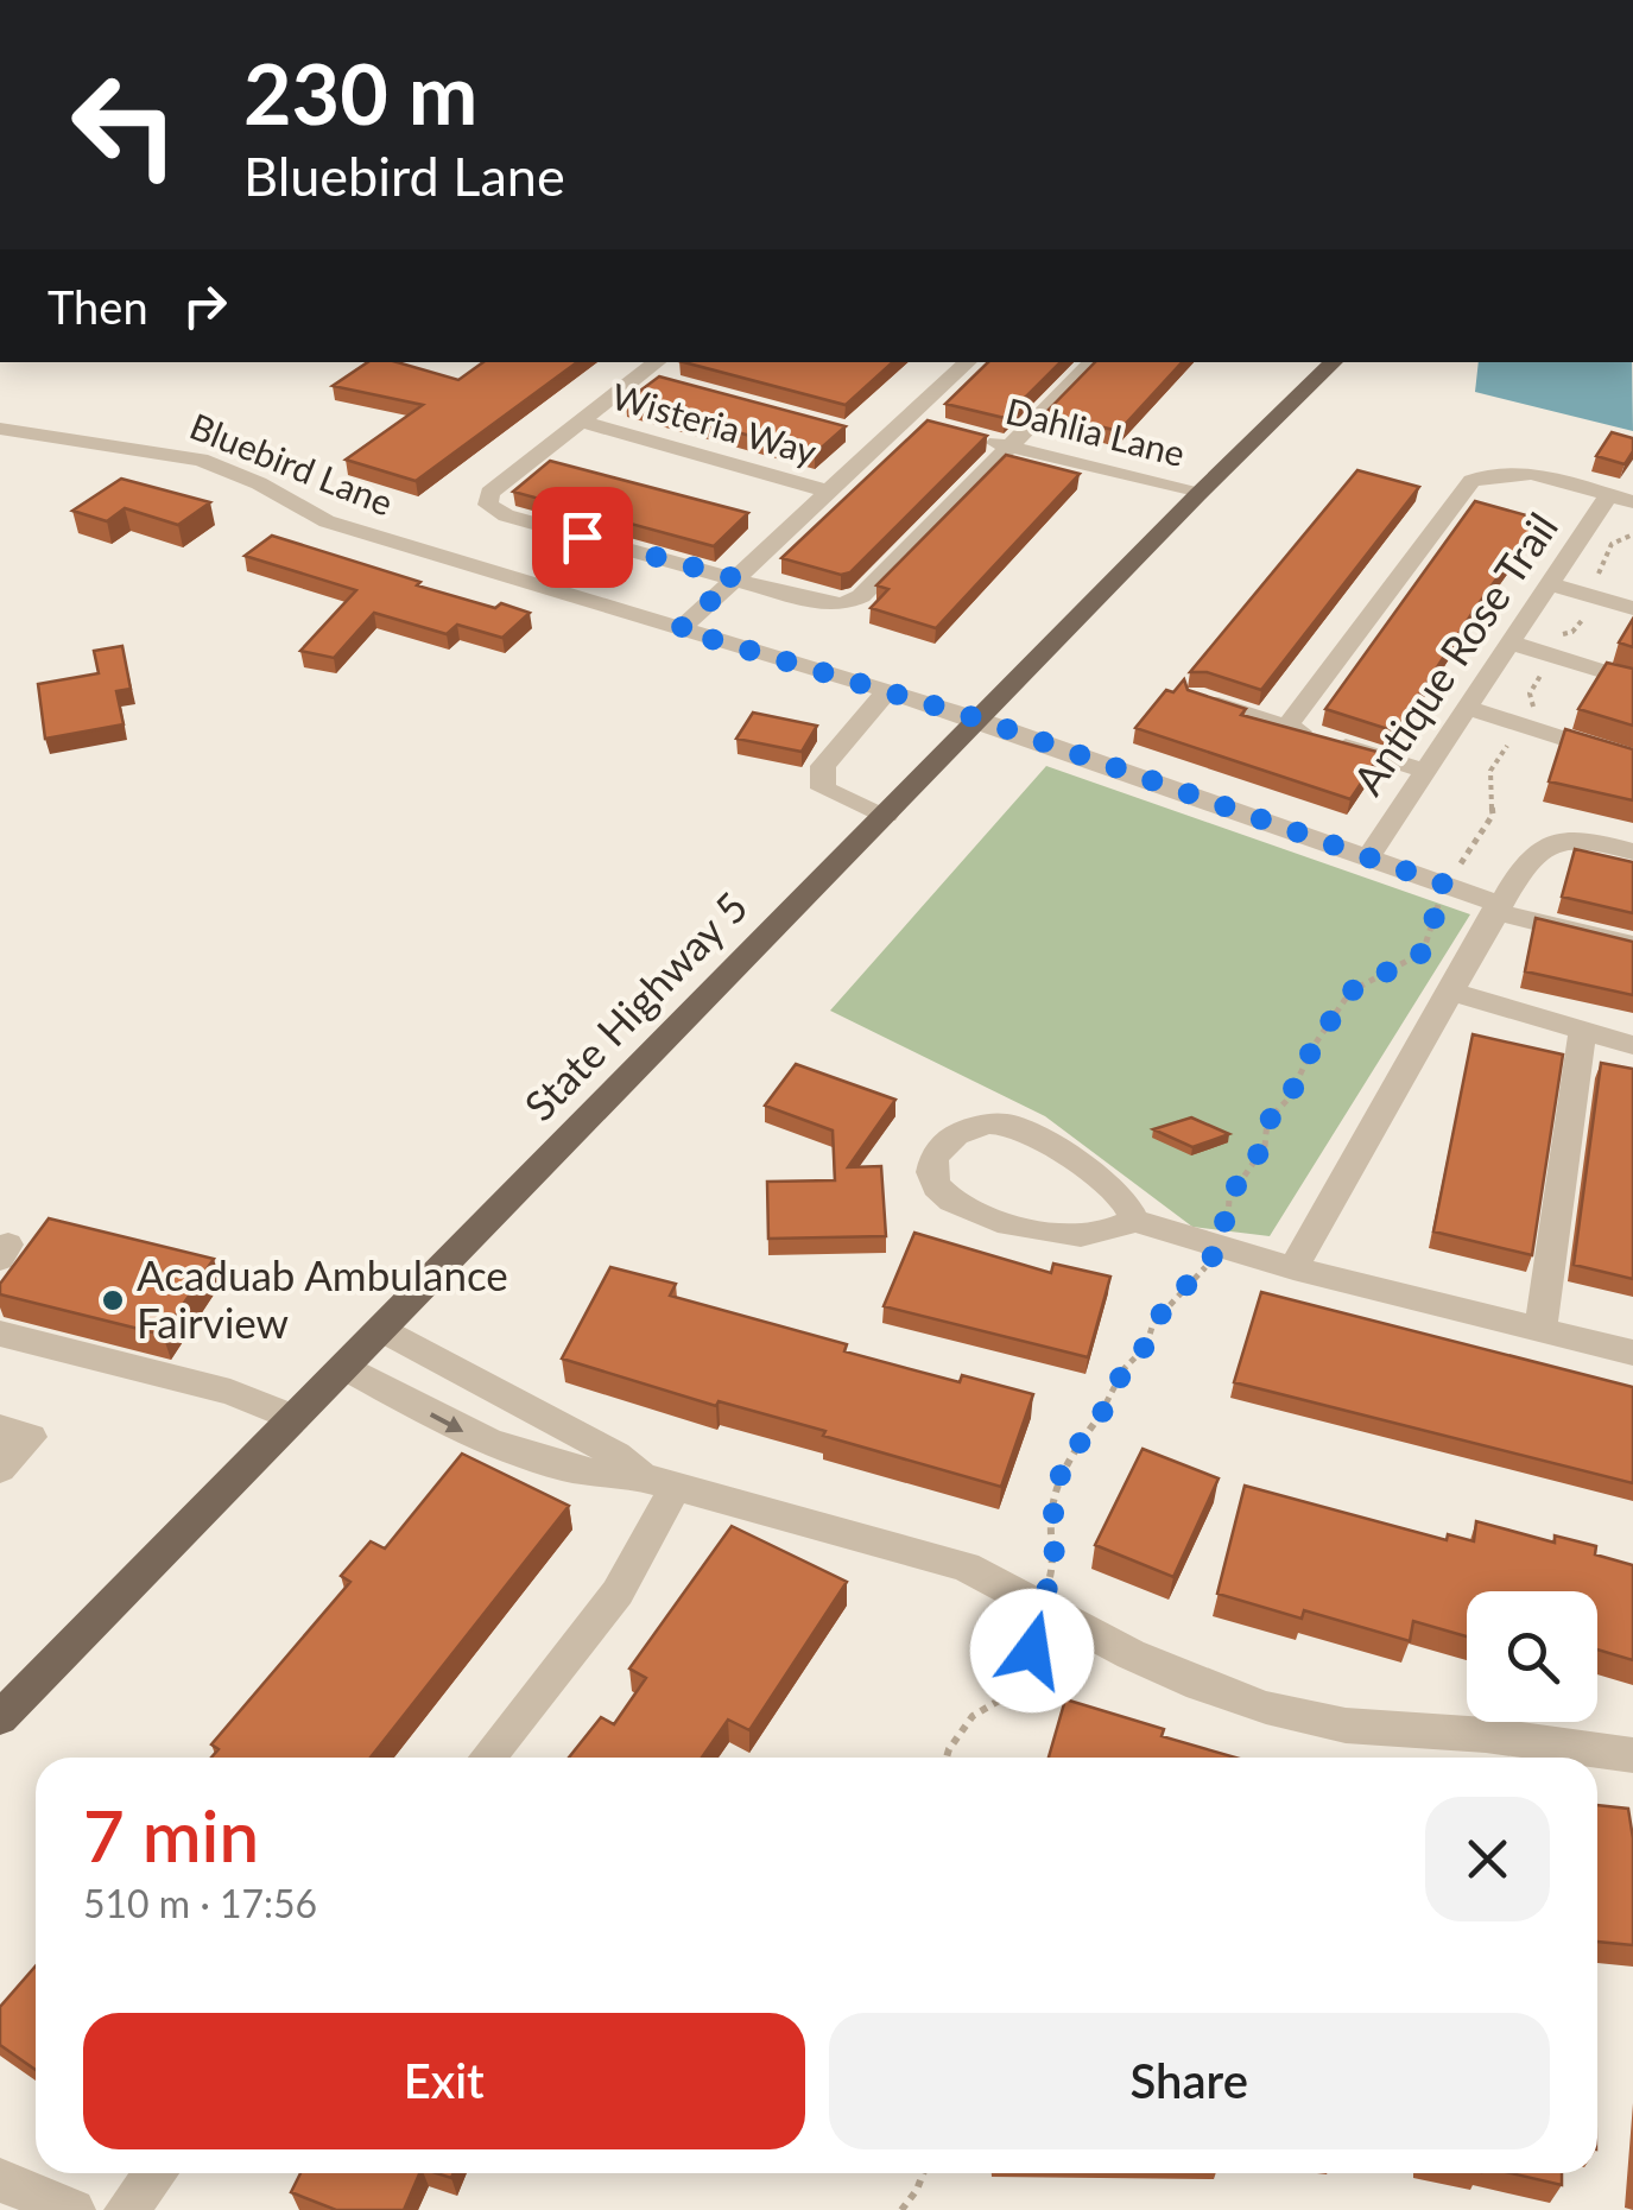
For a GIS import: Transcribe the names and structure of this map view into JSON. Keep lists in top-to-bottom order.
{
  "streets": {
    "main road": ["State Highway 5"],
    "street": [
      "Wisteria Way",
      "Dahlia Lane",
      "Bluebird Lane",
      "Antique Rose Trail"
    ]
  },
  "crossings": [
    ["Dahlia Lane", "State Highway 5"],
    ["Bluebird Lane", "Antique Rose Trail"],
    ["Bluebird Lane", "State Highway 5"]
  ],
  "places": ["Acaduab Ambulance Fairview"],
  "page": {
    "turn": ["230 m", "Bluebird Lane"],
    "then": "Then",
    "heading": ["7 min", "510 m · 17:56"],
    "buttons": ["Exit", "Share"]
  }
}
